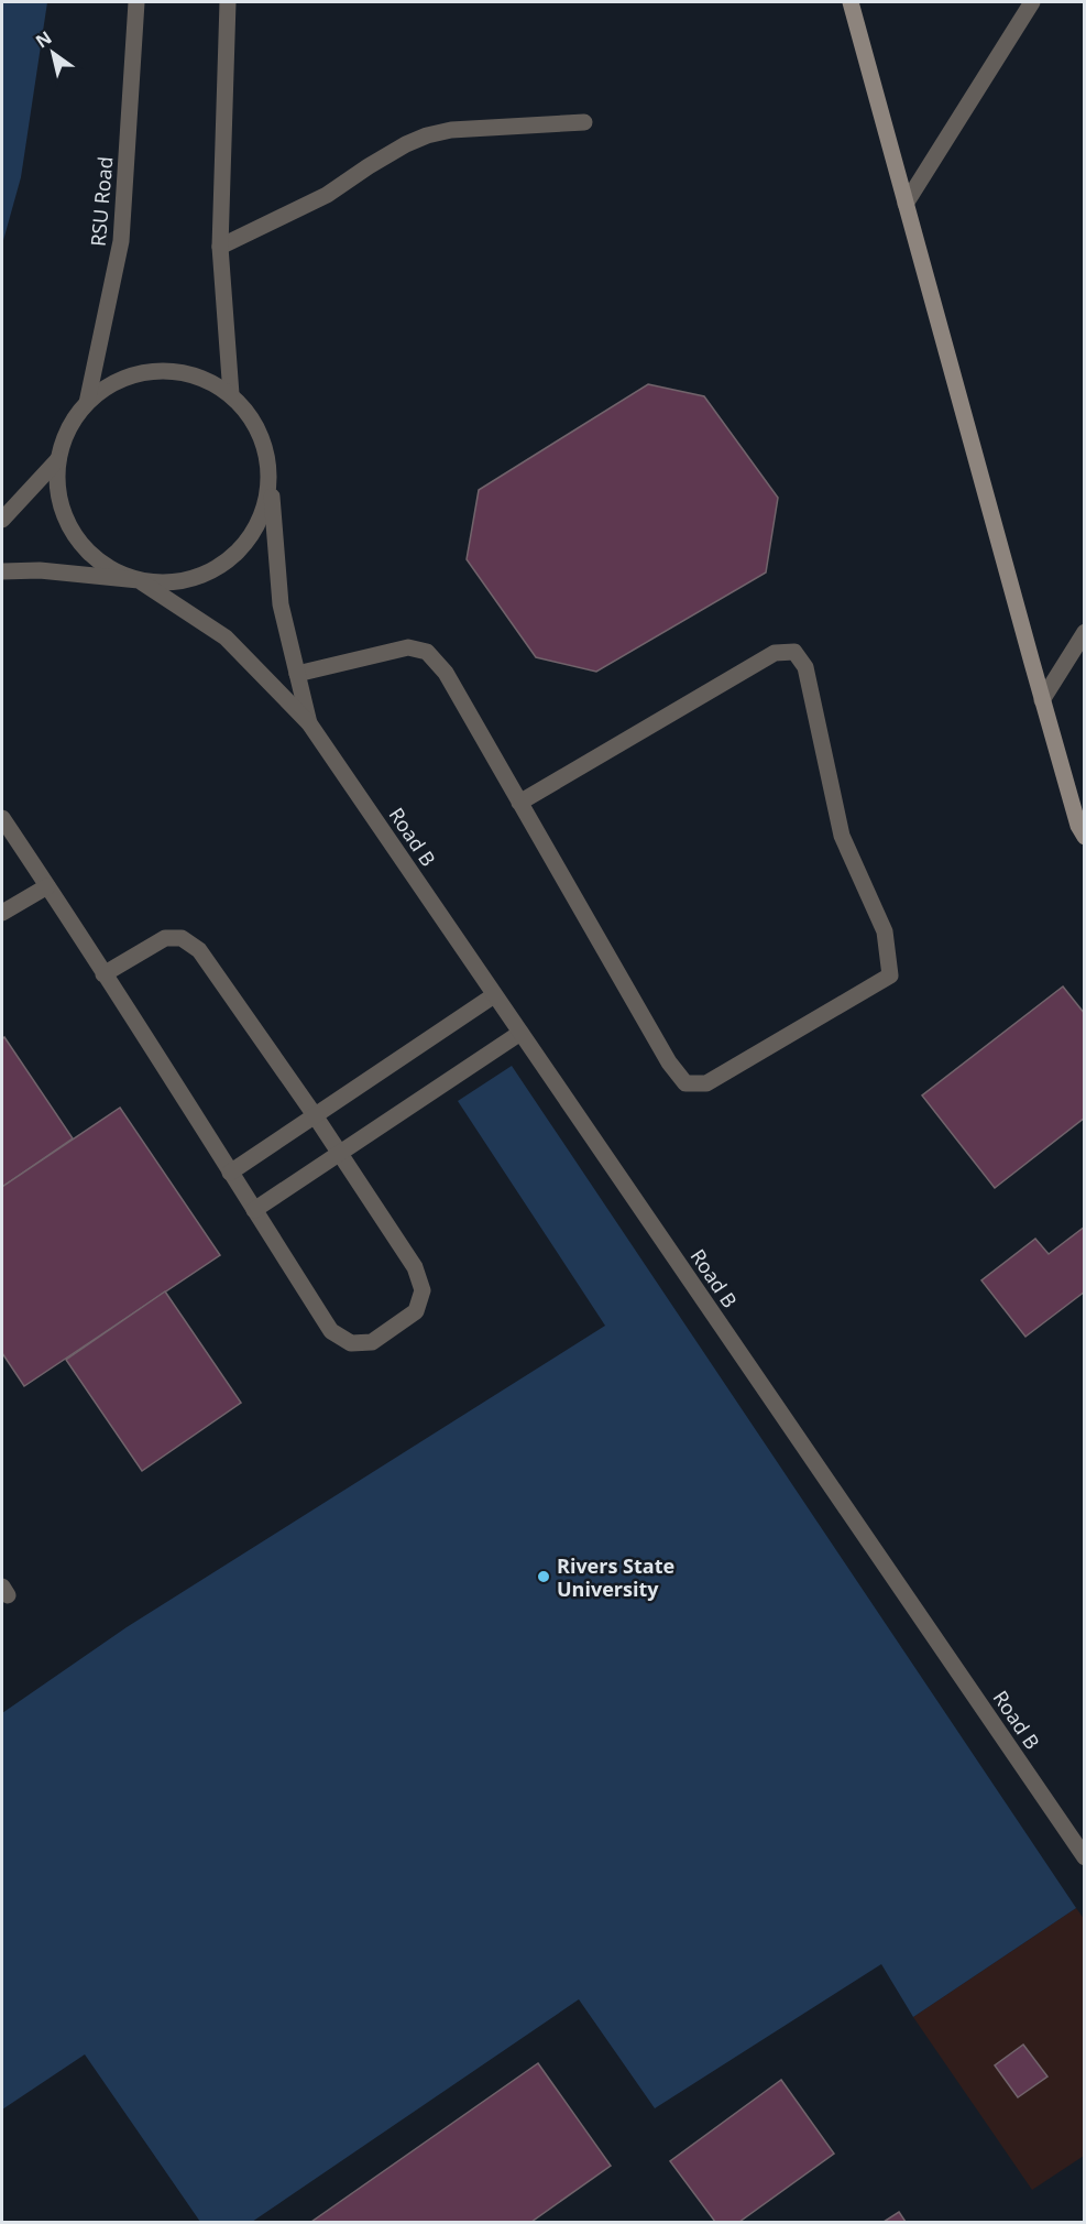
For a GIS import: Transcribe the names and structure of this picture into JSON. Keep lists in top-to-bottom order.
{
  "streets": {
    "street": ["RSU Road", "Road B"]
  },
  "places": ["Rivers State University"],
  "north": "top left"
}
